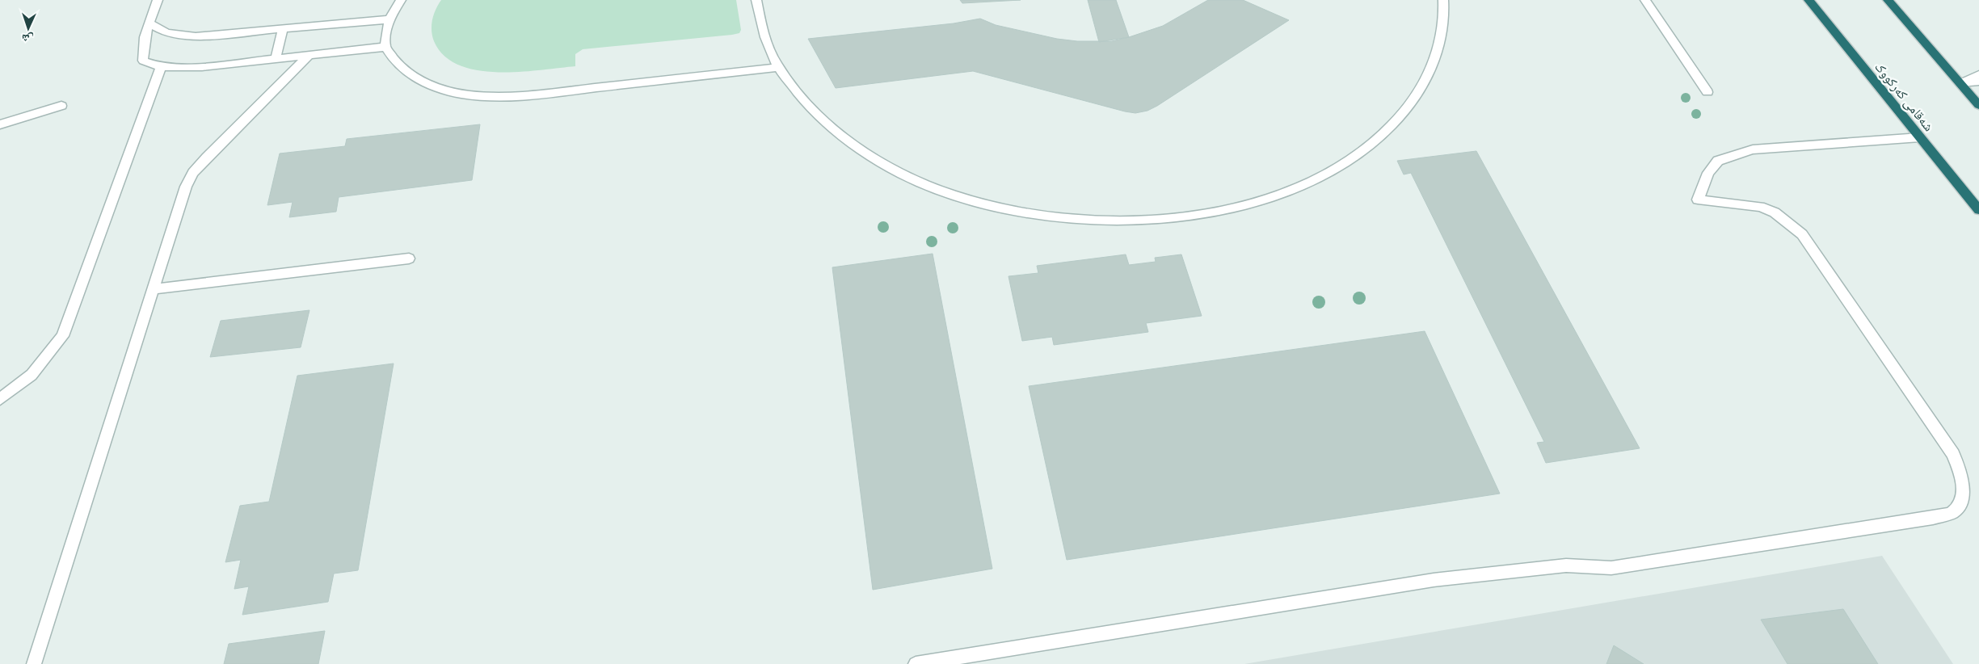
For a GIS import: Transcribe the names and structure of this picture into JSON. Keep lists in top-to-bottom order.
{
  "streets": {
    "highway": ["شەقامی کەرکووک"]
  },
  "north": "bottom"
}
